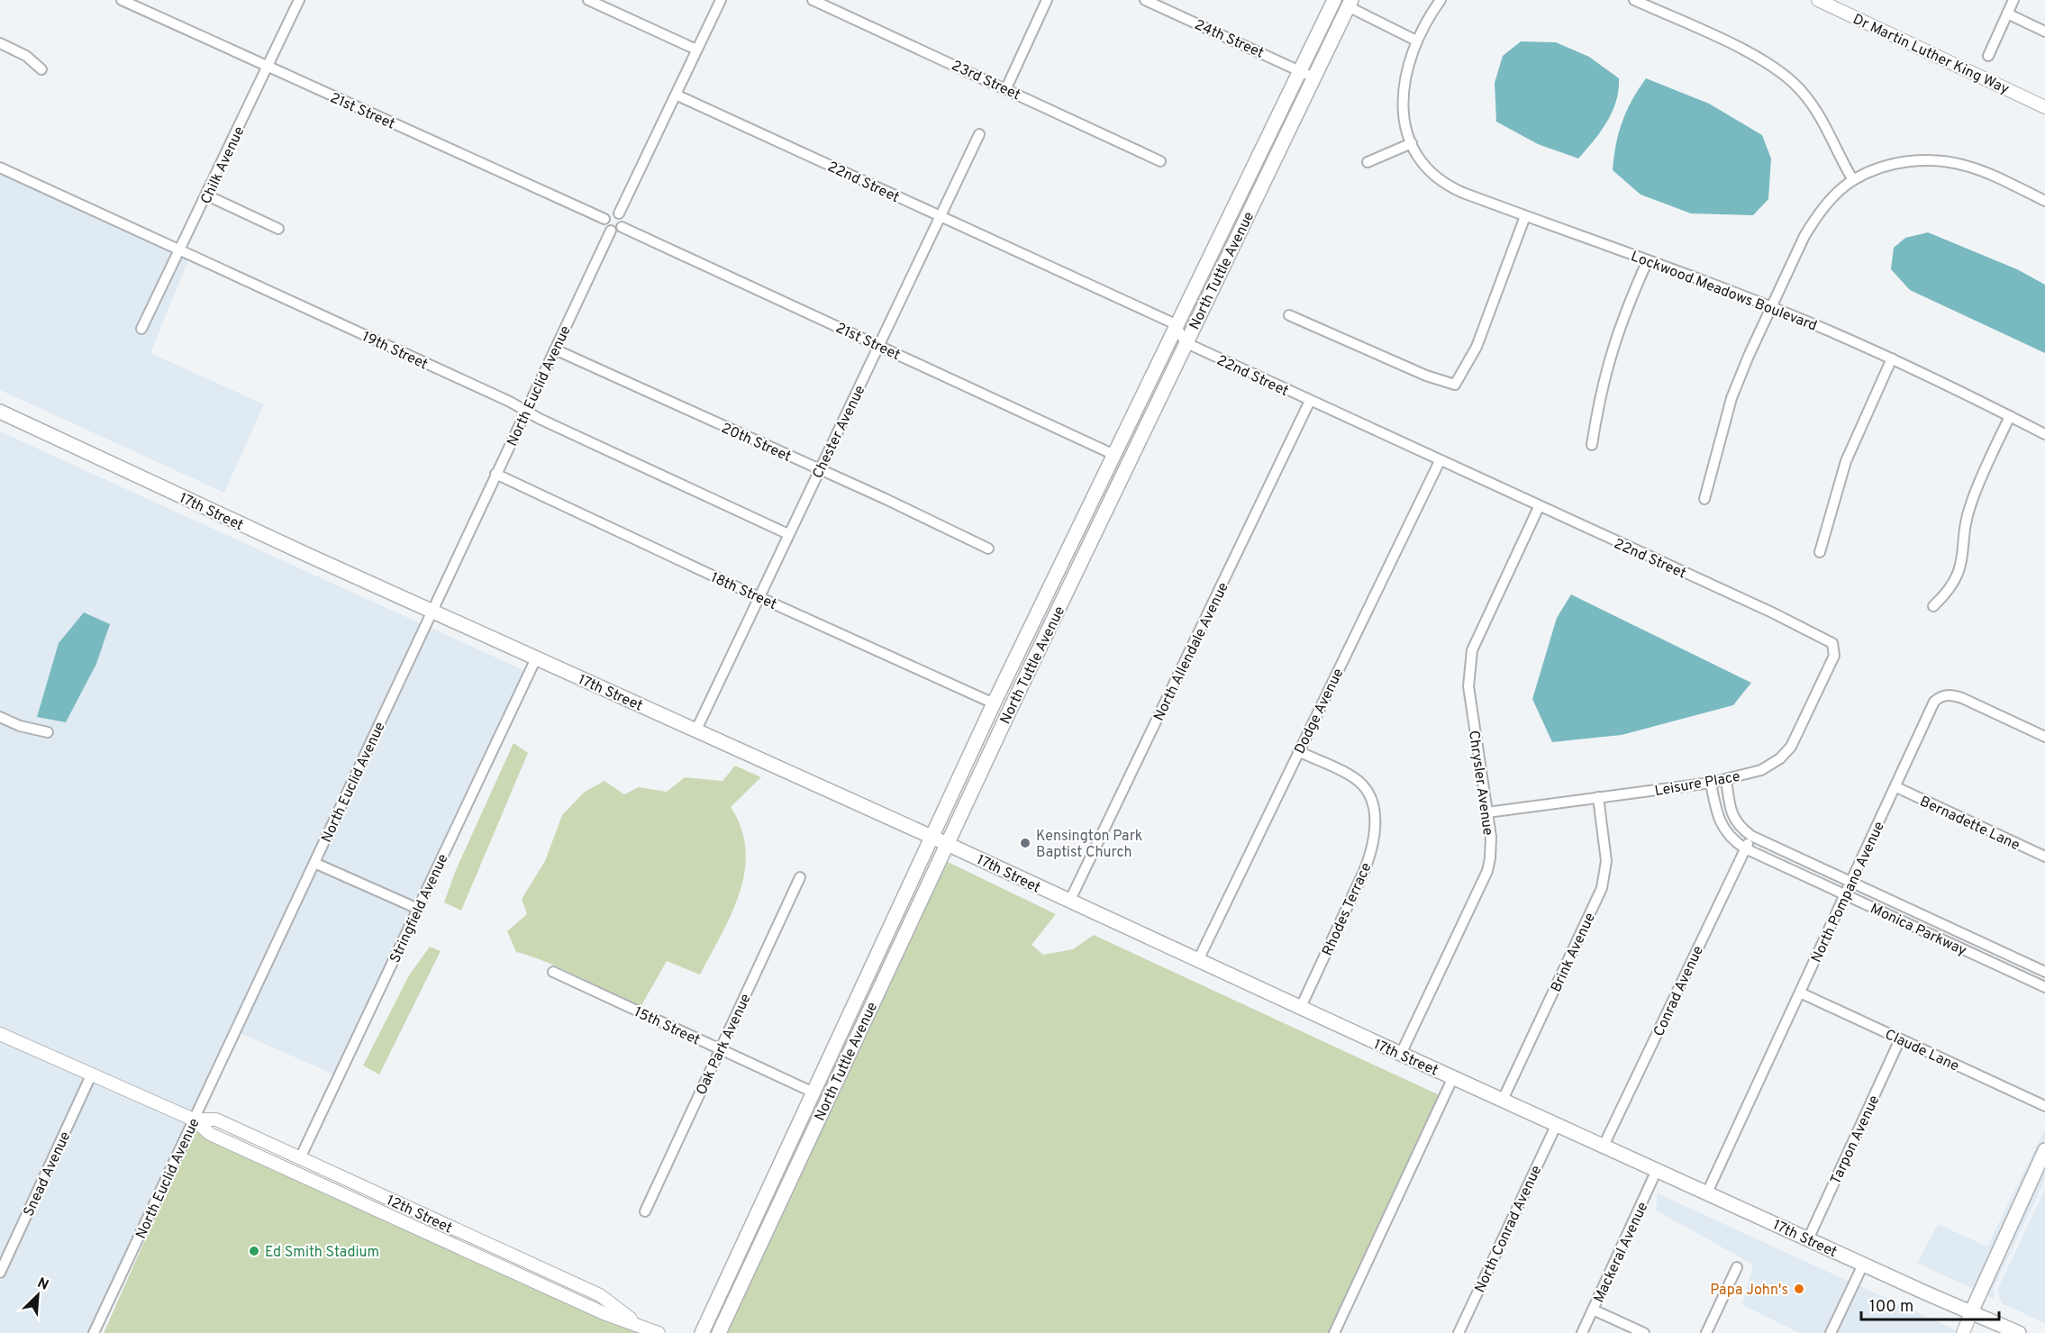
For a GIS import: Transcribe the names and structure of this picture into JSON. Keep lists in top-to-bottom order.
{
  "streets": {
    "main road": ["North Tuttle Avenue", "17th Street"],
    "street": [
      "24th Street",
      "Dr Martin Luther King Way",
      "23rd Street",
      "21st Street",
      "Chilk Avenue",
      "22nd Street",
      "Lockwood Meadows Boulevard",
      "19th Street",
      "North Euclid Avenue",
      "Chester Avenue",
      "20th Street",
      "18th Street",
      "North Allendale Avenue",
      "Dodge Avenue",
      "Chrysler Avenue",
      "Leisure Place",
      "Bernadette Lane",
      "North Pompano Avenue",
      "Stringfield Avenue",
      "Rhodes Terrace",
      "Monica Parkway",
      "Brink Avenue",
      "Conrad Avenue",
      "15th Street",
      "Oak Park Avenue",
      "Claude Lane",
      "Tarpon Avenue",
      "Snead Avenue",
      "12th Street",
      "North Conrad Avenue",
      "Mackeral Avenue"
    ]
  },
  "crossings": [
    ["24th Street", "North Tuttle Avenue"],
    ["21st Street", "Chilk Avenue"],
    ["21st Street", "North Tuttle Avenue"],
    ["21st Street", "Chester Avenue"],
    ["Chilk Avenue", "19th Street"],
    ["22nd Street", "North Tuttle Avenue"],
    ["22nd Street", "Chester Avenue"],
    ["22nd Street", "North Allendale Avenue"],
    ["22nd Street", "Dodge Avenue"],
    ["22nd Street", "Chrysler Avenue"],
    ["22nd Street", "Leisure Place"],
    ["North Tuttle Avenue", "17th Street"],
    ["North Tuttle Avenue", "18th Street"],
    ["North Tuttle Avenue", "15th Street"],
    ["19th Street", "North Euclid Avenue"],
    ["19th Street", "Chester Avenue"],
    ["North Euclid Avenue", "20th Street"],
    ["North Euclid Avenue", "17th Street"],
    ["North Euclid Avenue", "18th Street"],
    ["North Euclid Avenue", "12th Street"],
    ["Chester Avenue", "20th Street"],
    ["Chester Avenue", "17th Street"],
    ["Chester Avenue", "18th Street"],
    ["17th Street", "North Allendale Avenue"],
    ["17th Street", "Dodge Avenue"],
    ["17th Street", "Chrysler Avenue"],
    ["17th Street", "North Pompano Avenue"],
    ["17th Street", "Stringfield Avenue"],
    ["17th Street", "Rhodes Terrace"],
    ["17th Street", "Brink Avenue"],
    ["17th Street", "Conrad Avenue"],
    ["17th Street", "Tarpon Avenue"],
    ["17th Street", "North Conrad Avenue"],
    ["17th Street", "Mackeral Avenue"],
    ["Dodge Avenue", "Rhodes Terrace"],
    ["Chrysler Avenue", "Leisure Place"],
    ["Leisure Place", "Monica Parkway"],
    ["Leisure Place", "Brink Avenue"],
    ["Bernadette Lane", "North Pompano Avenue"],
    ["North Pompano Avenue", "Monica Parkway"],
    ["North Pompano Avenue", "Claude Lane"],
    ["Stringfield Avenue", "12th Street"],
    ["Monica Parkway", "Conrad Avenue"],
    ["15th Street", "Oak Park Avenue"],
    ["Claude Lane", "Tarpon Avenue"],
    ["Snead Avenue", "12th Street"]
  ],
  "places": ["Kensington Park Baptist Church", "Ed Smith Stadium", "Papa John's"],
  "scale_bar": "100 m",
  "north": "top right"
}
